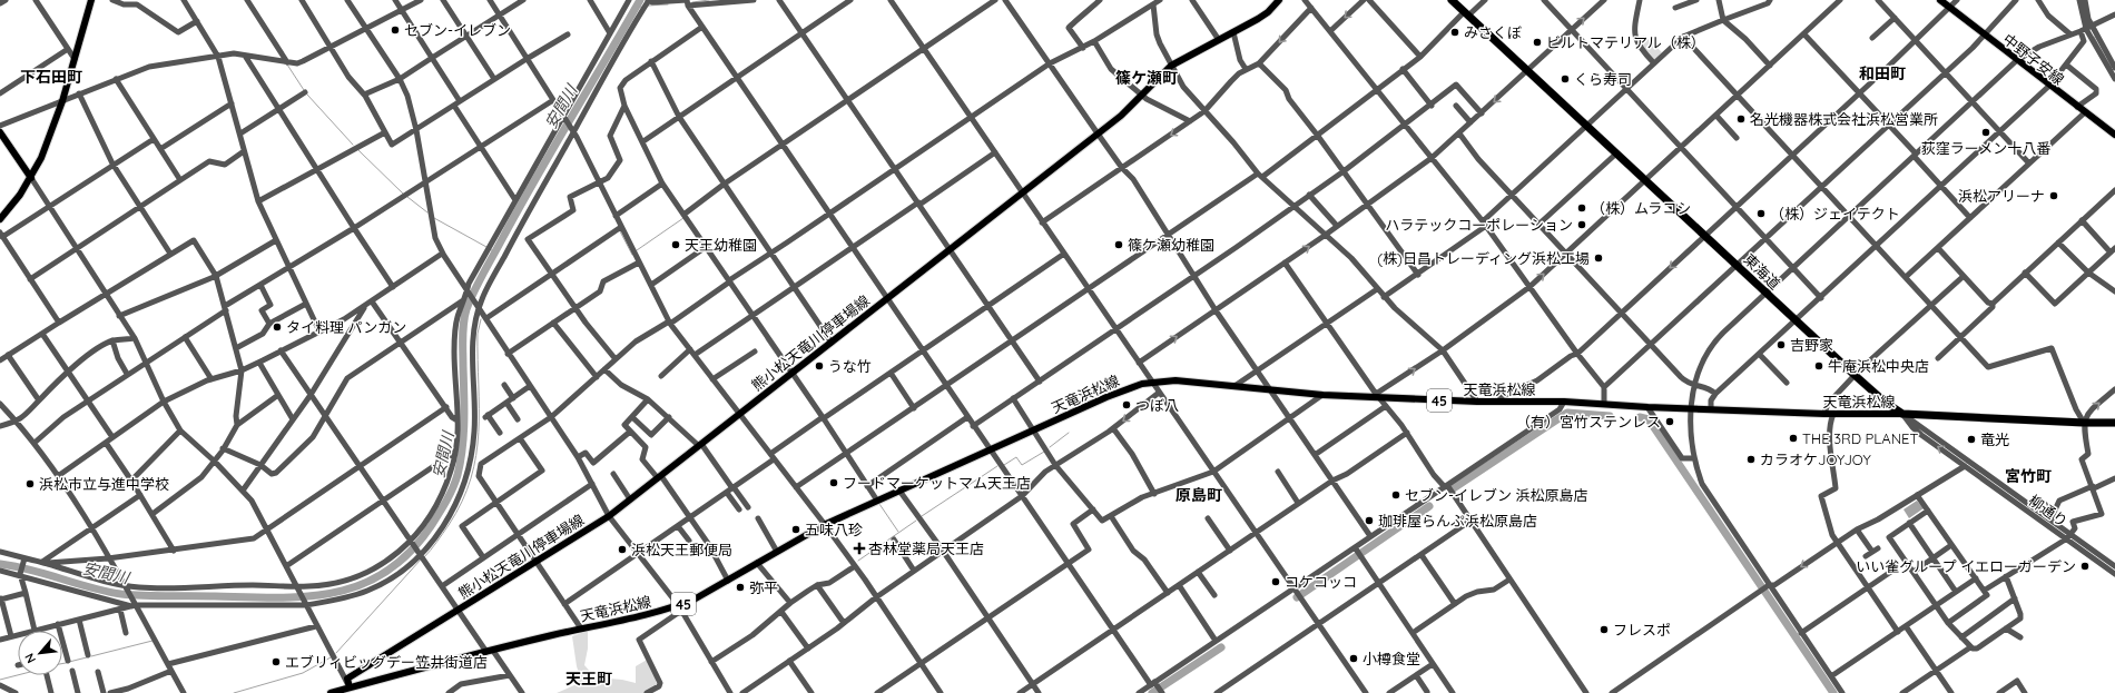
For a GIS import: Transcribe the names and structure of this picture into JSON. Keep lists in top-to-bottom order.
{
  "streets": {
    "highway": ["東海道"],
    "main road": [
      "中野子安線",
      "熊小松天竜川停車場線",
      "天竜浜松線",
      "45"
    ],
    "street": ["柳通り"]
  },
  "crossings": [
    ["東海道", "天竜浜松線"],
    ["東海道", "柳通り"],
    ["熊小松天竜川停車場線", "天竜浜松線"],
    ["天竜浜松線", "柳通り"]
  ],
  "districts": [
    "和田町",
    "下石田町",
    "篠ケ瀬町",
    "宮竹町",
    "原島町",
    "天王町"
  ],
  "water": ["安間川"],
  "places": {
    "other": [
      "セブン-イレブン",
      "みさくぼ",
      "ビルトマテリアル（株）",
      "くら寿司",
      "名光機器株式会社浜松営業所",
      "荻窪ラーメン十八番",
      "浜松アリーナ",
      "（株）ムラコシ",
      "（株）ジェイテクト",
      "ハラテックコーポレーション",
      "天王幼稚園",
      "篠ケ瀬幼稚園",
      "(株)日昌トレーディング浜松工場",
      "タイ料理 パンガン",
      "吉野家",
      "うな竹",
      "牛庵浜松中央店",
      "つぼ八",
      "（有）宮竹ステンレス",
      "THE 3RD PLANET",
      "竜光",
      "カラオケJOYJOY",
      "フードマーケットマム天王店",
      "浜松市立与進中学校",
      "セブン‐イレブン 浜松原島店",
      "珈琲屋らんぷ浜松原島店",
      "五味八珍",
      "浜松天王郵便局",
      "いい雀グループ イエローガーデン",
      "コケコッコ",
      "弥平",
      "フレスポ",
      "小樽食堂",
      "エブリィビッグデー笠井街道店"
    ],
    "health": ["杏林堂薬局天王店"]
  },
  "north": "bottom left"
}
